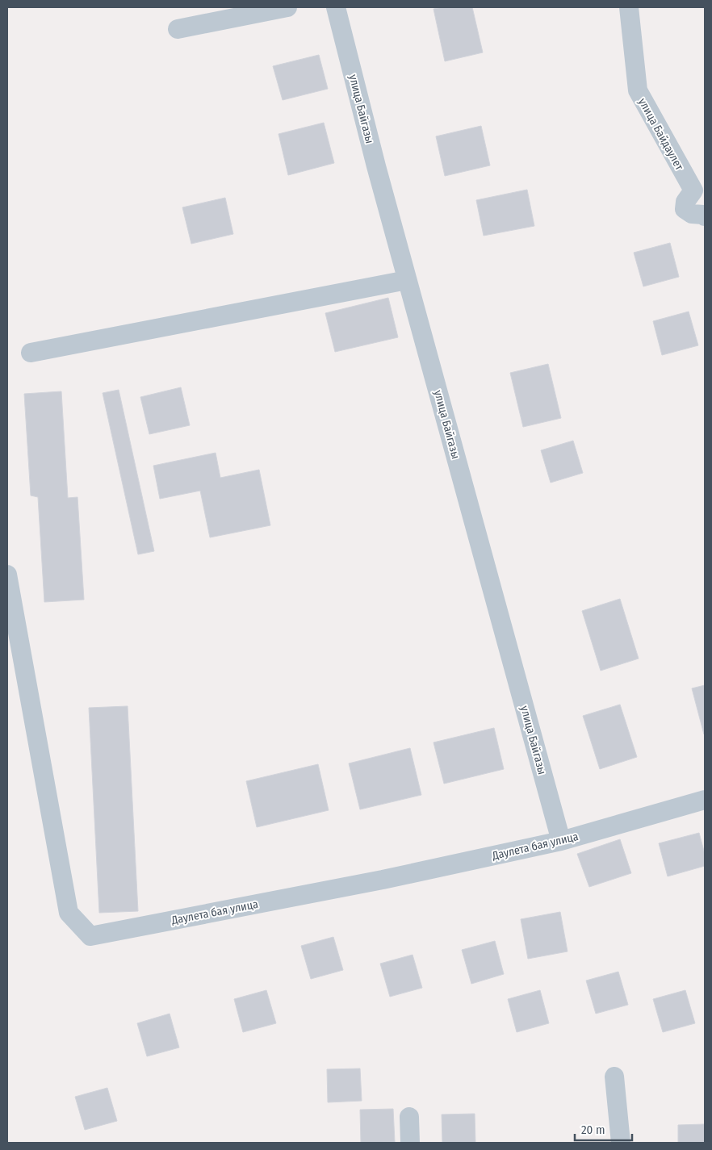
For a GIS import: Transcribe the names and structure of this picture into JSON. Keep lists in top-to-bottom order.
{
  "streets": {
    "street": ["улица Байгазы", "улица Байдаулет", "Даулета бая улица"]
  },
  "crossings": [
    ["улица Байгазы", "Даулета бая улица"]
  ],
  "scale_bar": "20 m"
}
